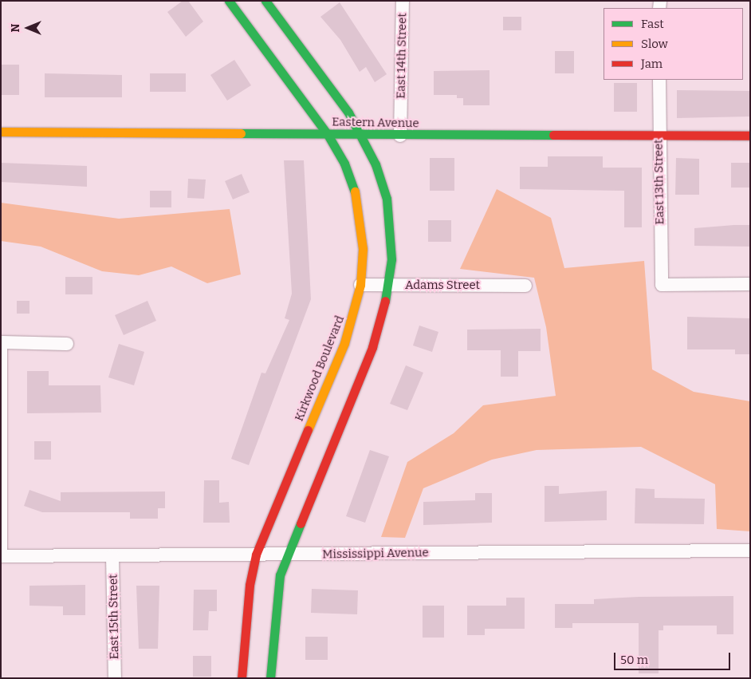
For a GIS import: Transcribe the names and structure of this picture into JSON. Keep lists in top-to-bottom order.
{
  "streets": {
    "street": [
      "East 14th Street",
      "Eastern Avenue",
      "East 13th Street",
      "Adams Street",
      "Kirkwood Boulevard",
      "Mississippi Avenue",
      "East 15th Street"
    ]
  },
  "crossings": [
    ["East 14th Street", "Eastern Avenue"],
    ["Eastern Avenue", "East 13th Street"],
    ["Eastern Avenue", "Kirkwood Boulevard"],
    ["Adams Street", "Kirkwood Boulevard"],
    ["Kirkwood Boulevard", "Mississippi Avenue"],
    ["Mississippi Avenue", "East 15th Street"]
  ],
  "legend": ["Fast", "Slow", "Jam"],
  "scale_bar": "50 m",
  "north": "left"
}
